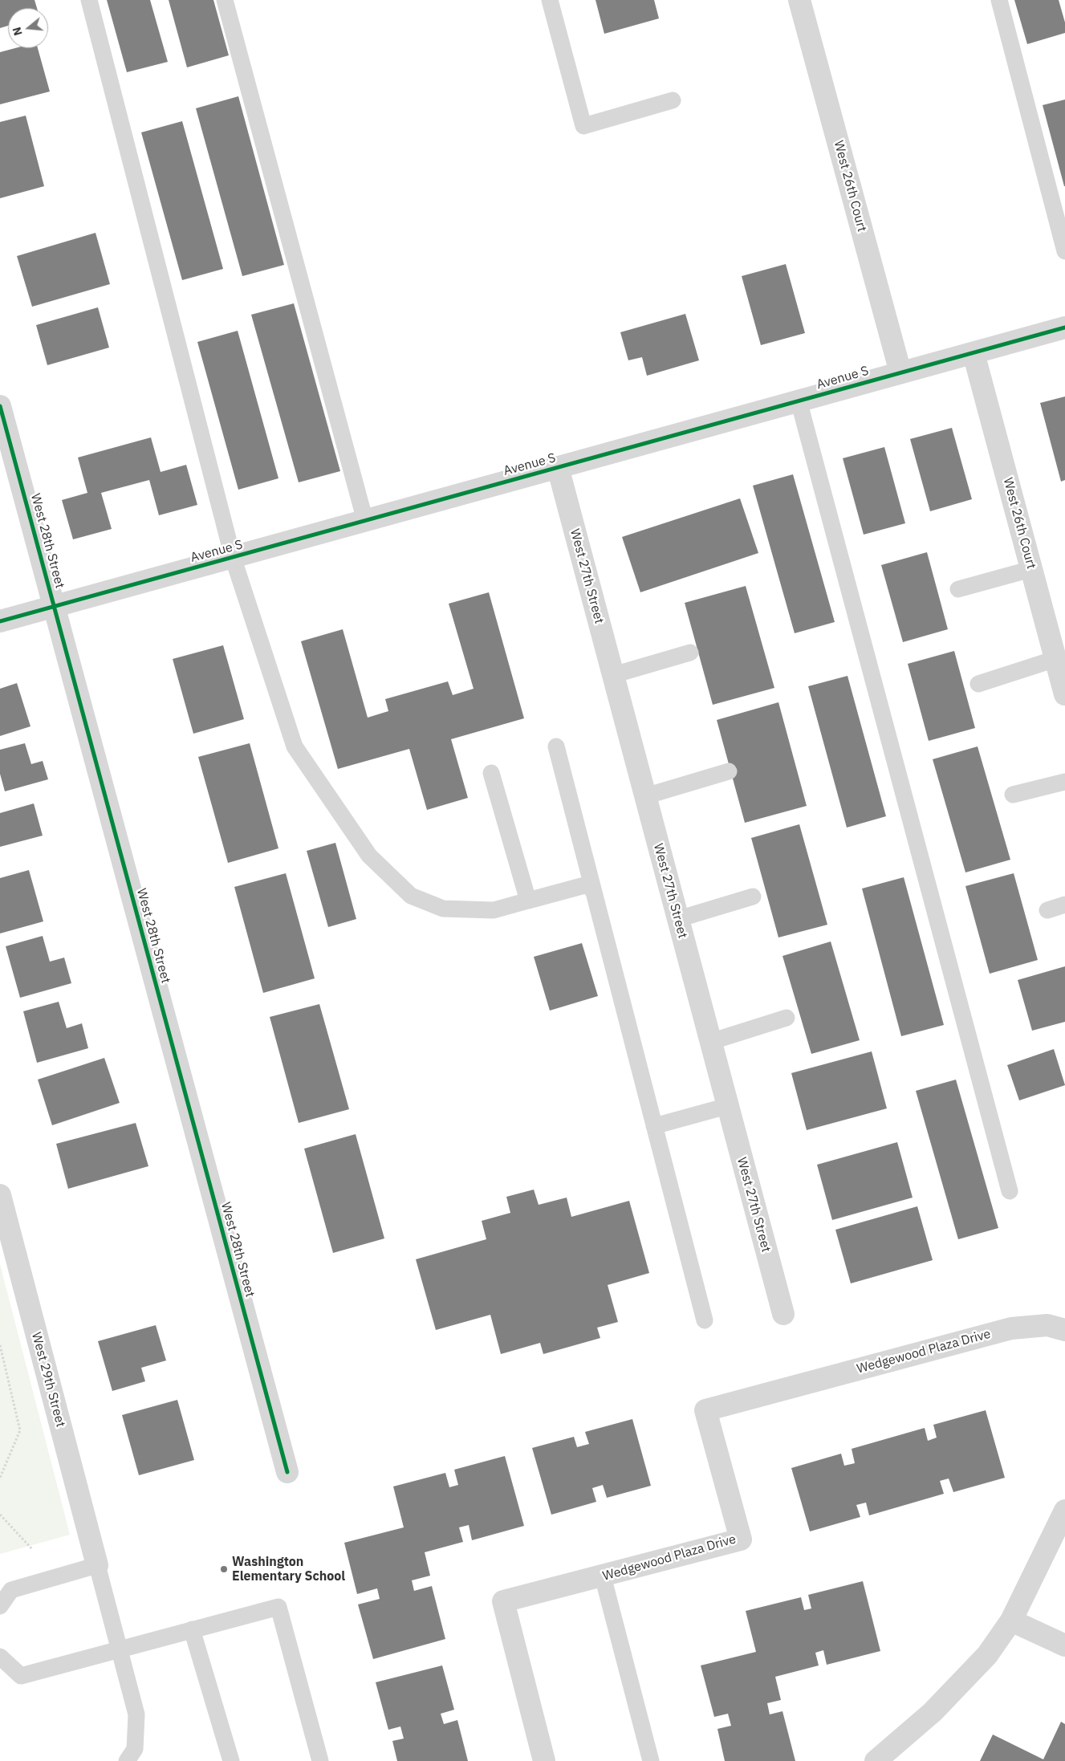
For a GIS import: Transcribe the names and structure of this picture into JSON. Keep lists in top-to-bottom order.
{
  "streets": {
    "street": [
      "West 26th Court",
      "Avenue S",
      "West 28th Street",
      "West 27th Street",
      "Wedgewood Plaza Drive",
      "West 29th Street"
    ]
  },
  "crossings": [
    ["West 26th Court", "Avenue S"],
    ["Avenue S", "West 28th Street"],
    ["Avenue S", "West 27th Street"]
  ],
  "places": ["Washington Elementary School"],
  "north": "left"
}
